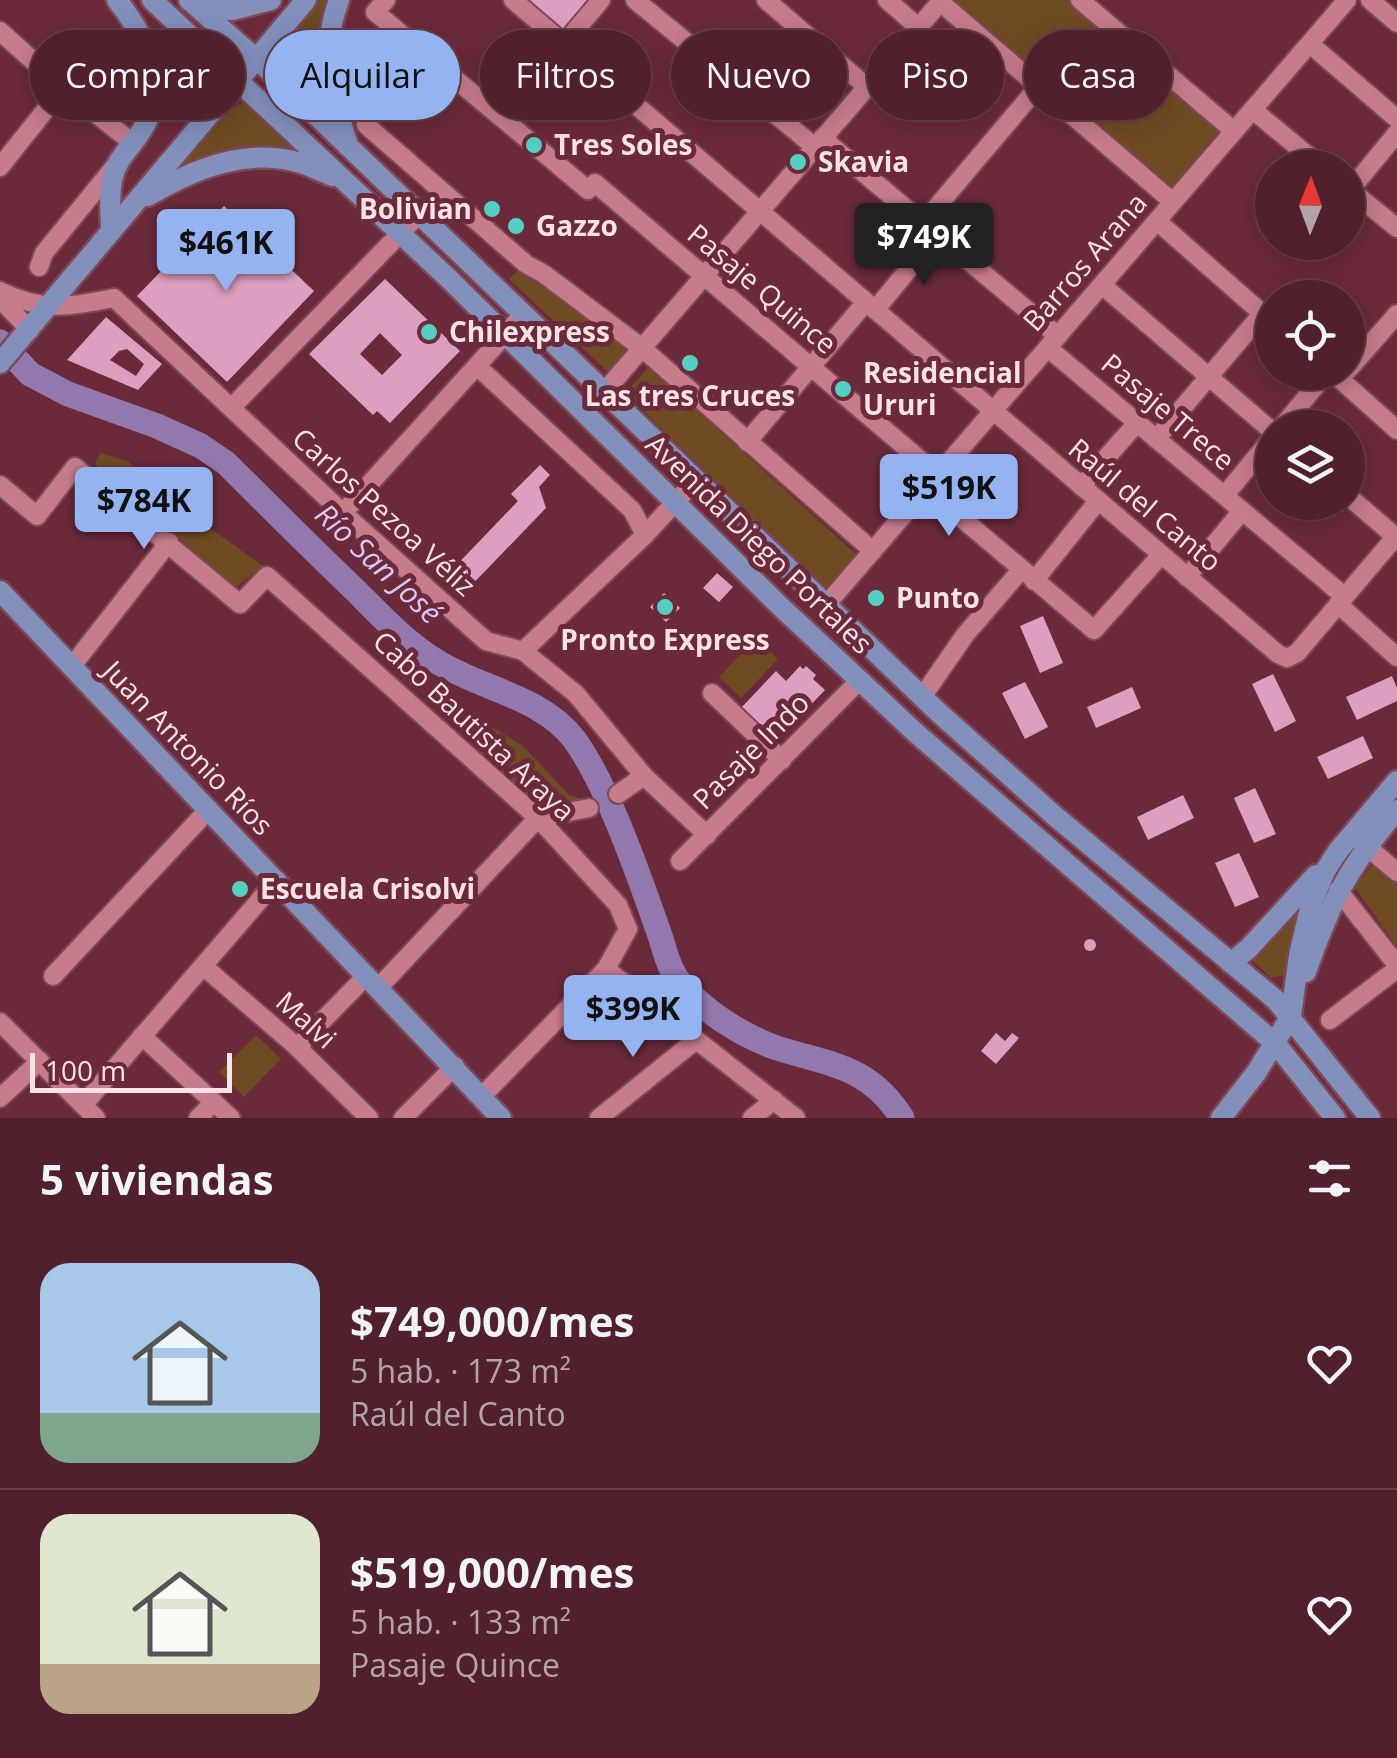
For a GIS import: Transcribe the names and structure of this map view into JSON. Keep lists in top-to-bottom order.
{
  "streets": {
    "main road": ["Avenida Diego Portales", "Juan Antonio Ríos"],
    "street": [
      "Barros Arana",
      "Pasaje Quince",
      "Pasaje Trece",
      "Raúl del Canto",
      "Carlos Pezoa Véliz",
      "Cabo Bautista Araya",
      "Pasaje Indo",
      "Malvi"
    ]
  },
  "crossings": [
    ["Barros Arana", "Pasaje Quince"],
    ["Barros Arana", "Pasaje Trece"],
    ["Barros Arana", "Raúl del Canto"],
    ["Barros Arana", "Avenida Diego Portales"],
    ["Pasaje Quince", "Raúl del Canto"],
    ["Pasaje Trece", "Raúl del Canto"],
    ["Carlos Pezoa Véliz", "Pasaje Indo"],
    ["Avenida Diego Portales", "Pasaje Indo"]
  ],
  "water": ["Río San José"],
  "places": [
    "Tres Soles",
    "Skavia",
    "Bolivian",
    "Gazzo",
    "Chilexpress",
    "Las tres Cruces",
    "Residencial Ururi",
    "Punto",
    "Pronto Express",
    "Escuela Crisolvi"
  ],
  "scale_bar": "100 m",
  "north": "top",
  "page": {
    "chip": [
      "Comprar",
      "Alquilar",
      "Filtros",
      "Nuevo",
      "Piso",
      "Casa"
    ],
    "price": [
      "$749K",
      "$461K",
      "$519K",
      "$784K",
      "$399K"
    ],
    "scale": "100 m",
    "heading": "5 viviendas",
    "list": [
      {
        "name": "$749,000/mes",
        "note": "5 hab. · 173 m² · Raúl del Canto"
      },
      {
        "name": "$519,000/mes",
        "note": "5 hab. · 133 m² · Pasaje Quince"
      }
    ]
  }
}
